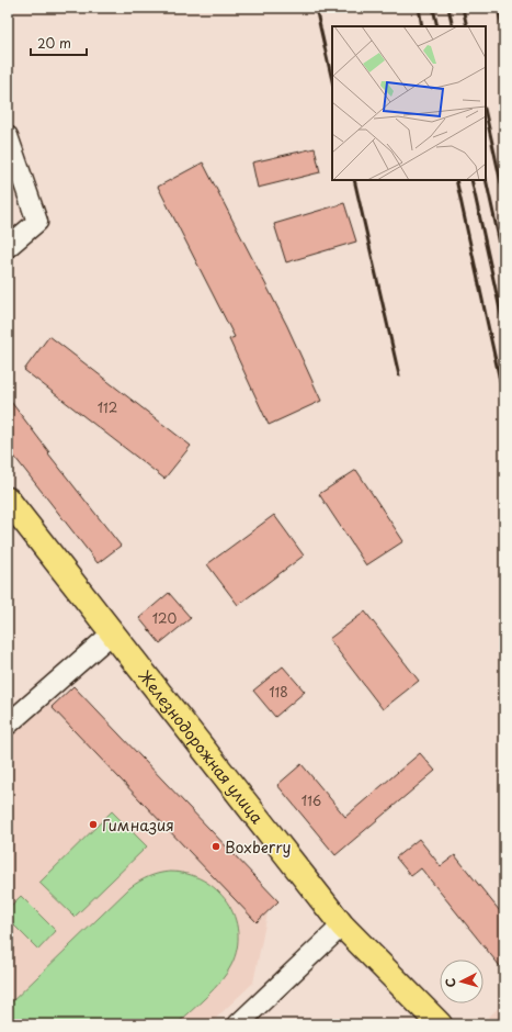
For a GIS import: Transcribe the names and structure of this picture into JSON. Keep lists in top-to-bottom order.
{
  "streets": {
    "main road": ["Железнодорожная улица"]
  },
  "places": ["Гимназия", "Boxberry"],
  "house_numbers": [
    "112",
    "120",
    "118",
    "116"
  ],
  "scale_bar": "20 m",
  "north": "left"
}
